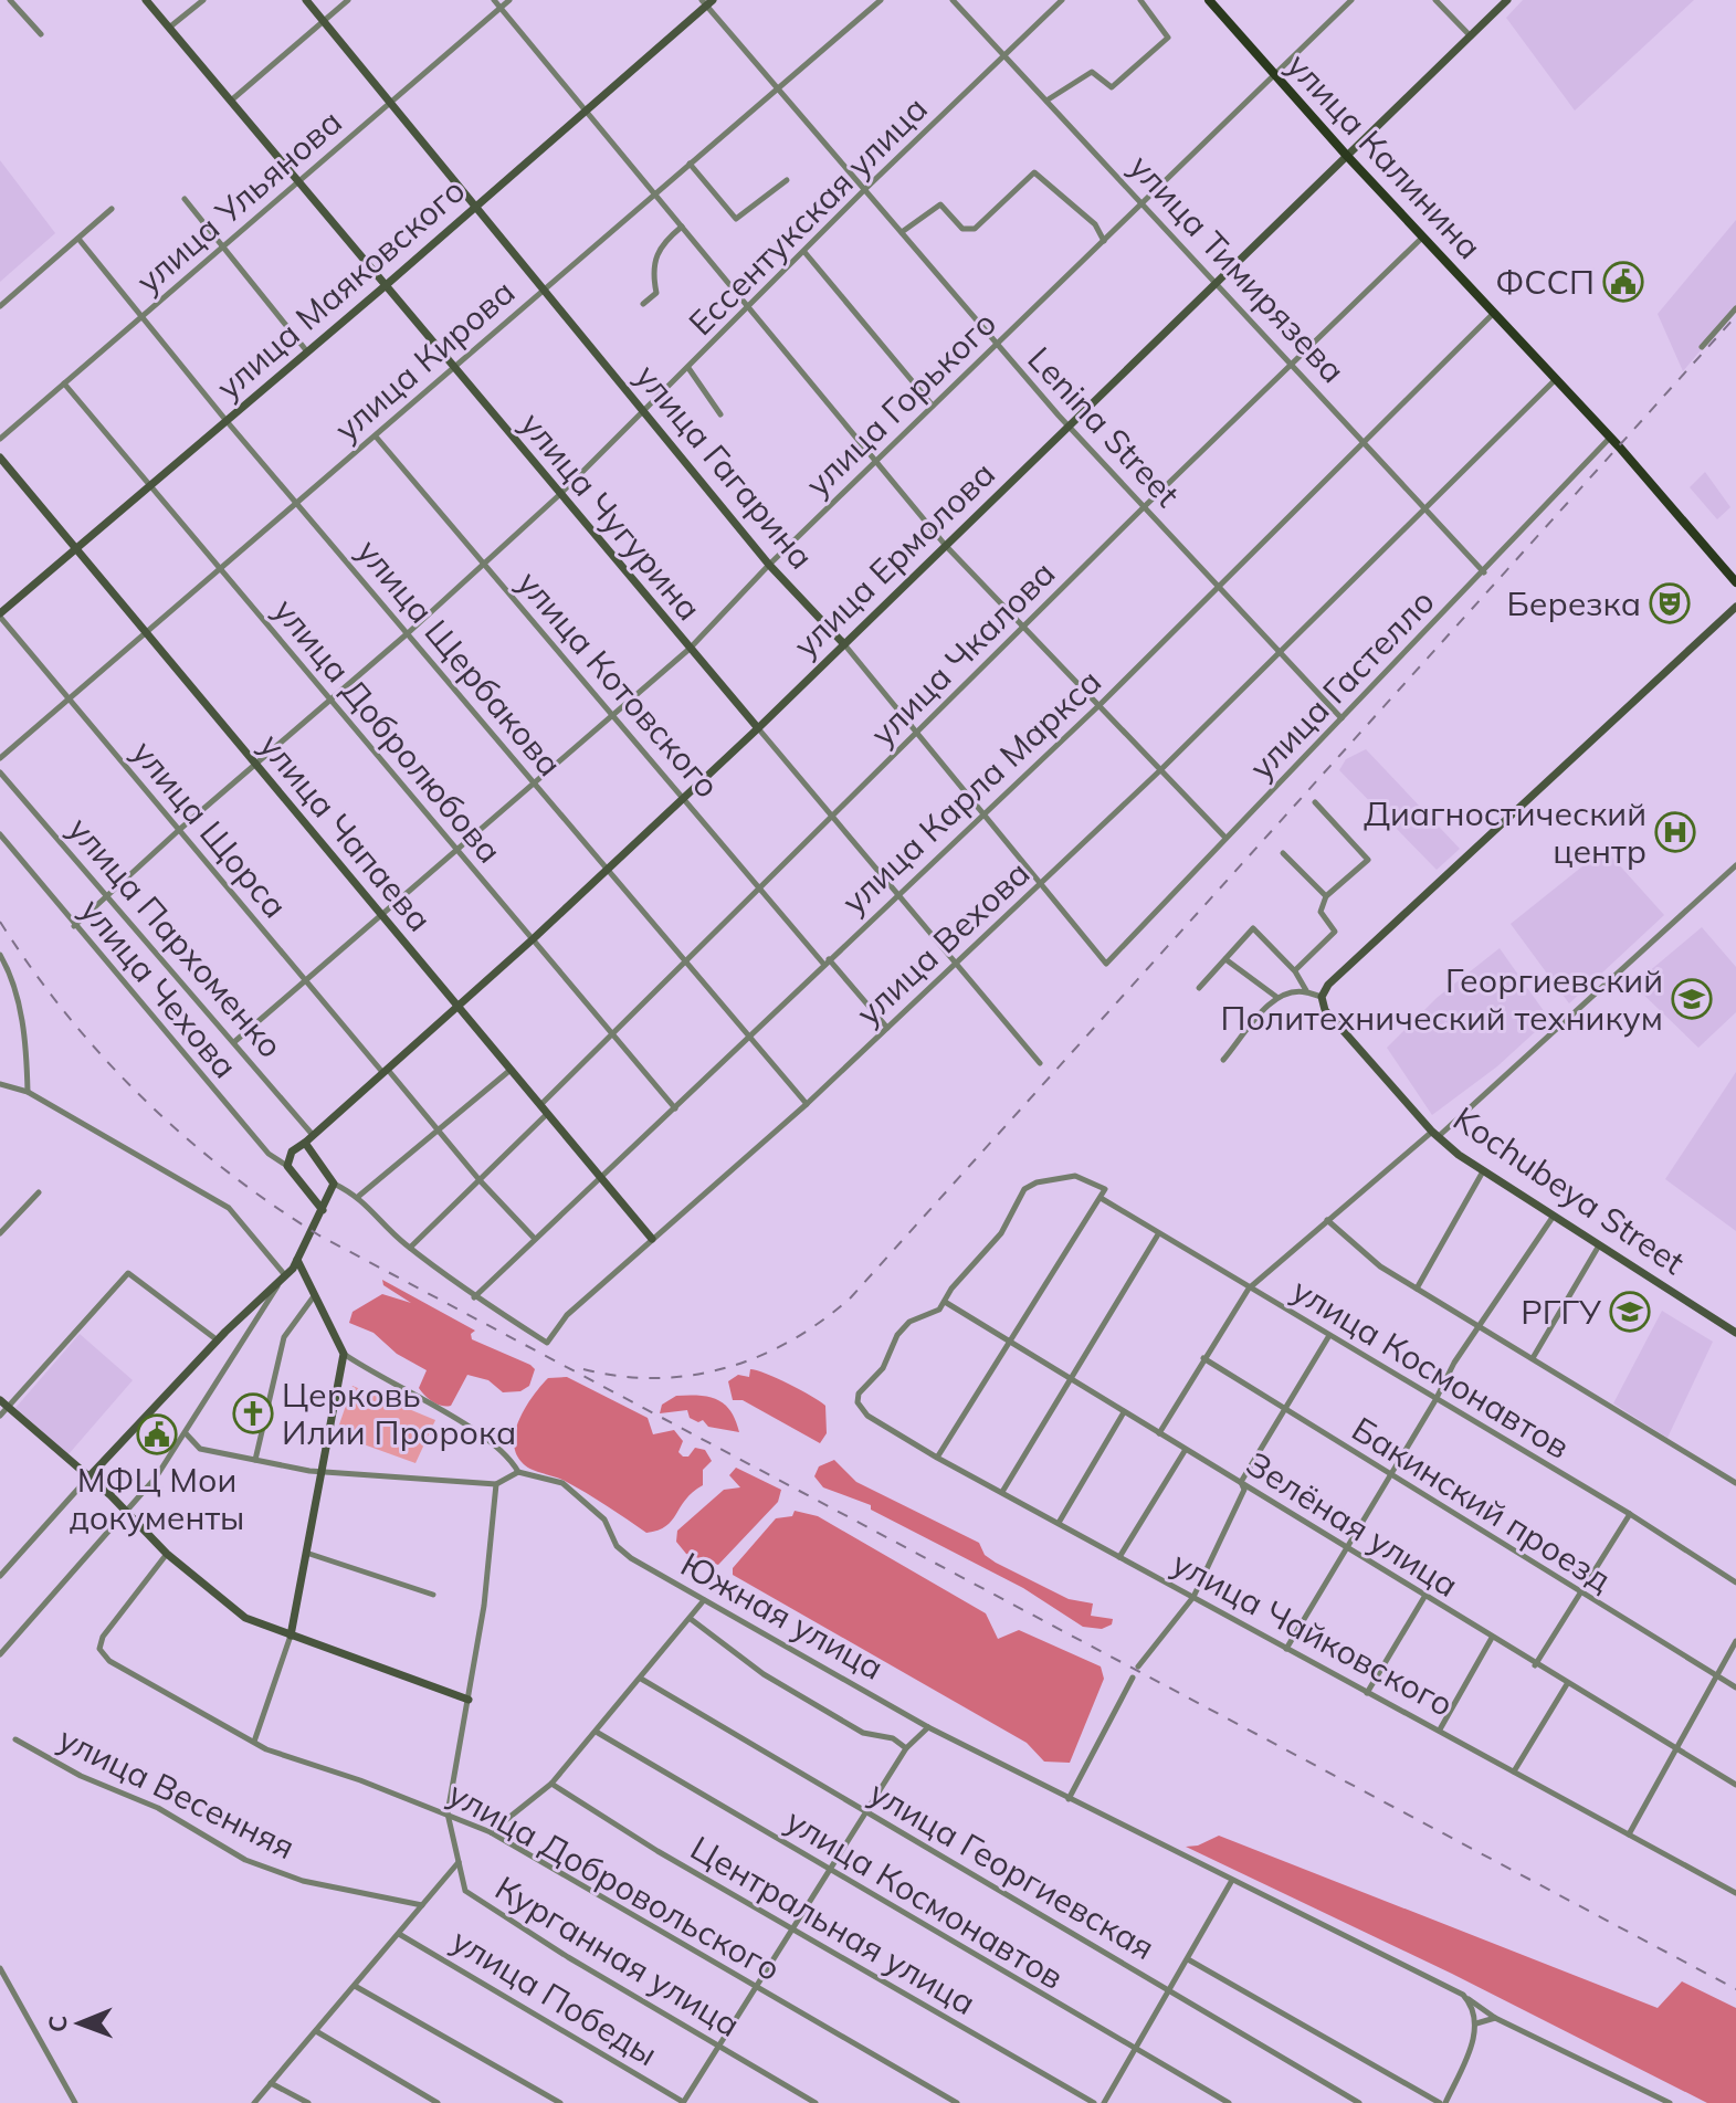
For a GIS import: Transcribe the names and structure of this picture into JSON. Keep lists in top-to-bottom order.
{
  "streets": {
    "main road": ["улица Калинина"],
    "street": [
      "улица Ульянова",
      "Ессентукская улица",
      "улица Тимирязева",
      "улица Маяковского",
      "улица Кирова",
      "улица Горького",
      "Lenina Street",
      "улица Гагарина",
      "улица Чугурина",
      "улица Ермолова",
      "улица Чкалова",
      "улица Щербакова",
      "улица Котовского",
      "улица Гастелло",
      "улица Добролюбова",
      "улица Карла Маркса",
      "улица Щорса",
      "улица Чапаева",
      "улица Пархоменко",
      "улица Вехова",
      "улица Чехова",
      "Kochubeya Street",
      "улица Космонавтов",
      "Бакинский проезд",
      "Зелёная улица",
      "Южная улица",
      "улица Чайковского",
      "улица Весенняя",
      "улица Георгиевская",
      "улица Добровольского",
      "Центральная улица",
      "Курганная улица",
      "улица Победы"
    ]
  },
  "crossings": [
    ["улица Калинина", "улица Горького"],
    ["улица Калинина", "улица Ермолова"],
    ["улица Калинина", "улица Чкалова"],
    ["улица Калинина", "улица Гастелло"],
    ["улица Калинина", "улица Карла Маркса"],
    ["улица Калинина", "улица Вехова"],
    ["улица Ульянова", "улица Гагарина"],
    ["улица Ульянова", "улица Чугурина"],
    ["улица Ульянова", "улица Щербакова"],
    ["улица Ульянова", "улица Добролюбова"],
    ["Ессентукская улица", "улица Тимирязева"],
    ["Ессентукская улица", "Lenina Street"],
    ["Ессентукская улица", "улица Гагарина"],
    ["Ессентукская улица", "улица Чугурина"],
    ["Ессентукская улица", "улица Щербакова"],
    ["Ессентукская улица", "улица Котовского"],
    ["Ессентукская улица", "улица Добролюбова"],
    ["Ессентукская улица", "улица Щорса"],
    ["Ессентукская улица", "улица Чапаева"],
    ["Ессентукская улица", "улица Пархоменко"],
    ["Ессентукская улица", "улица Чехова"],
    ["улица Тимирязева", "улица Горького"],
    ["улица Тимирязева", "улица Ермолова"],
    ["улица Тимирязева", "улица Чкалова"],
    ["улица Тимирязева", "улица Гастелло"],
    ["улица Тимирязева", "улица Карла Маркса"],
    ["улица Тимирязева", "улица Вехова"],
    ["улица Маяковского", "Lenina Street"],
    ["улица Маяковского", "улица Гагарина"],
    ["улица Маяковского", "улица Чугурина"],
    ["улица Маяковского", "улица Щербакова"],
    ["улица Маяковского", "улица Добролюбова"],
    ["улица Маяковского", "улица Щорса"],
    ["улица Маяковского", "улица Чапаева"],
    ["улица Кирова", "Lenina Street"],
    ["улица Кирова", "улица Гагарина"],
    ["улица Кирова", "улица Чугурина"],
    ["улица Кирова", "улица Щербакова"],
    ["улица Кирова", "улица Котовского"],
    ["улица Кирова", "улица Добролюбова"],
    ["улица Кирова", "улица Щорса"],
    ["улица Кирова", "улица Чапаева"],
    ["улица Горького", "Lenina Street"],
    ["улица Горького", "улица Гагарина"],
    ["улица Горького", "улица Чугурина"],
    ["улица Горького", "улица Щербакова"],
    ["улица Горького", "улица Котовского"],
    ["улица Горького", "улица Добролюбова"],
    ["улица Горького", "улица Щорса"],
    ["улица Горького", "улица Чапаева"],
    ["улица Горького", "улица Пархоменко"],
    ["Lenina Street", "улица Ермолова"],
    ["Lenina Street", "улица Чкалова"],
    ["Lenina Street", "улица Гастелло"],
    ["Lenina Street", "улица Карла Маркса"],
    ["Lenina Street", "улица Вехова"],
    ["улица Гагарина", "улица Ермолова"],
    ["улица Гагарина", "улица Чкалова"],
    ["улица Гагарина", "улица Гастелло"],
    ["улица Гагарина", "улица Карла Маркса"],
    ["улица Гагарина", "улица Вехова"],
    ["улица Чугурина", "улица Ермолова"],
    ["улица Чугурина", "улица Чкалова"],
    ["улица Чугурина", "улица Карла Маркса"],
    ["улица Чугурина", "улица Вехова"],
    ["улица Ермолова", "улица Щербакова"],
    ["улица Ермолова", "улица Котовского"],
    ["улица Ермолова", "улица Добролюбова"],
    ["улица Ермолова", "улица Щорса"],
    ["улица Ермолова", "улица Чапаева"],
    ["улица Ермолова", "улица Пархоменко"],
    ["улица Ермолова", "улица Чехова"],
    ["улица Чкалова", "улица Щербакова"],
    ["улица Чкалова", "улица Котовского"],
    ["улица Чкалова", "улица Добролюбова"],
    ["улица Чкалова", "улица Чапаева"],
    ["улица Щербакова", "улица Карла Маркса"],
    ["улица Щербакова", "улица Вехова"],
    ["улица Котовского", "улица Карла Маркса"],
    ["улица Котовского", "улица Вехова"],
    ["улица Добролюбова", "улица Карла Маркса"],
    ["улица Карла Маркса", "улица Щорса"],
    ["улица Карла Маркса", "улица Чапаева"],
    ["улица Карла Маркса", "улица Вехова"],
    ["улица Чапаева", "улица Вехова"],
    ["улица Космонавтов", "Зелёная улица"],
    ["улица Космонавтов", "улица Чайковского"],
    ["Зелёная улица", "улица Чайковского"],
    ["улица Добровольского", "Курганная улица"]
  ],
  "places": {
    "public building": ["ФССП", "МФЦ Мои документы"],
    "theatre": ["Березка"],
    "hospital": ["Диагностический центр"],
    "school or university": ["Георгиевский Политехнический техникум", "РГГУ"],
    "church": ["Церковь Илии Пророка"]
  },
  "north": "left"
}
